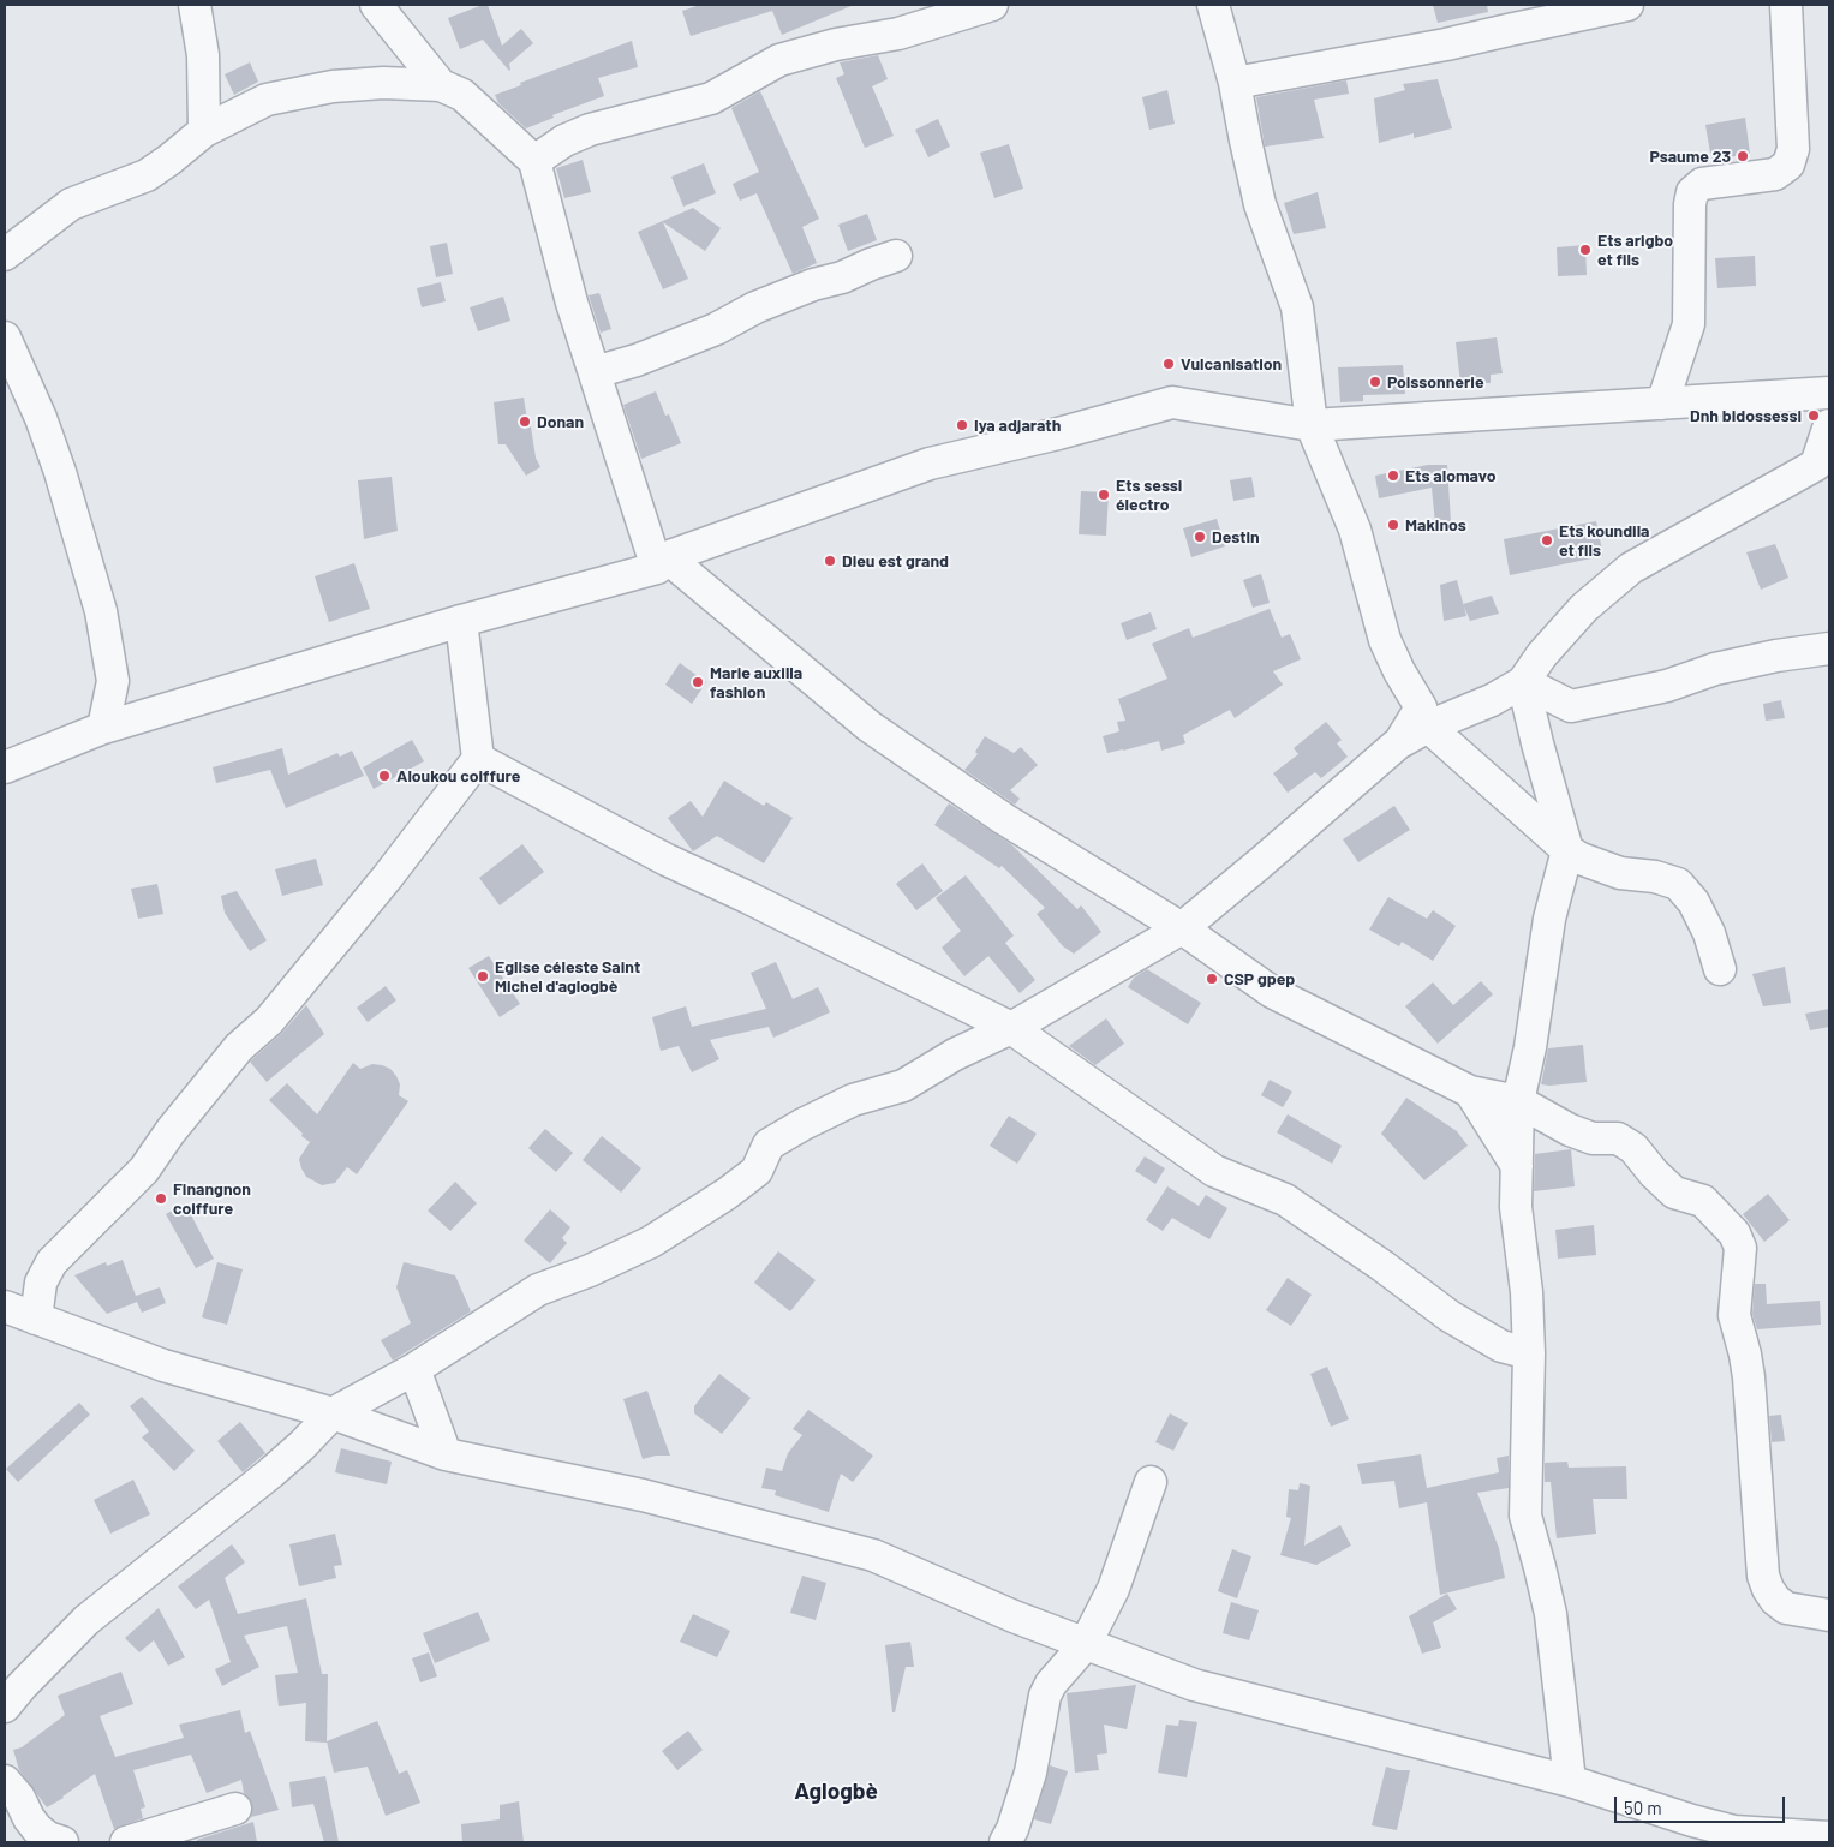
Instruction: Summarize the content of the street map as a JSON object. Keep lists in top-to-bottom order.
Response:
{
  "districts": ["Aglogbè"],
  "places": [
    "Psaume 23",
    "Ets arigbo et fils",
    "Vulcanisation",
    "Poissonnerie",
    "Dnh bidossessi",
    "Donan",
    "Iya adjarath",
    "Ets alomavo",
    "Ets sessi électro",
    "Makinos",
    "Destin",
    "Ets koundila et fils",
    "Dieu est grand",
    "Marie auxilla fashion",
    "Aloukou coiffure",
    "Eglise céleste Saint Michel d'aglogbè",
    "CSP gpep",
    "Finangnon coiffure"
  ],
  "scale_bar": "50 m"
}
